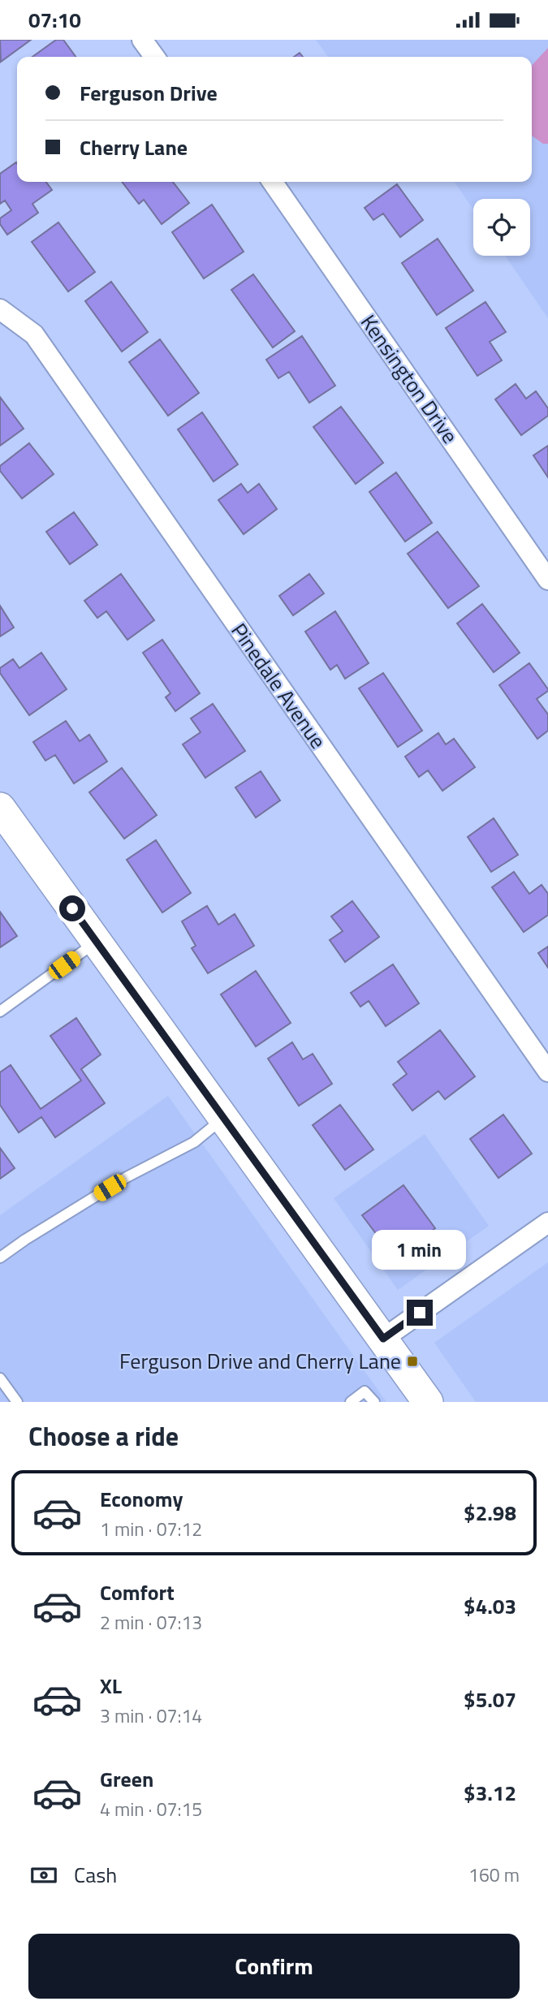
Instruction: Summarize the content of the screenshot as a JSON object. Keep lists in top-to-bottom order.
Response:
{
  "streets": {
    "street": ["Kensington Drive", "Pinedale Avenue"]
  },
  "places": {
    "transit": ["Ferguson Drive and Cherry Lane"]
  },
  "page": {
    "status": "07:10",
    "banner": ["Ferguson Drive", "Cherry Lane"],
    "bubble": "1 min",
    "heading": "Choose a ride",
    "list": [
      {
        "name": "Economy",
        "note": "1 min · 07:12",
        "value": "$2.98"
      },
      {
        "name": "Comfort",
        "note": "2 min · 07:13",
        "value": "$4.03"
      },
      {
        "name": "XL",
        "note": "3 min · 07:14",
        "value": "$5.07"
      },
      {
        "name": "Green",
        "note": "4 min · 07:15",
        "value": "$3.12"
      }
    ],
    "pay": ["Cash", "160 m"],
    "buttons": "Confirm"
  }
}
